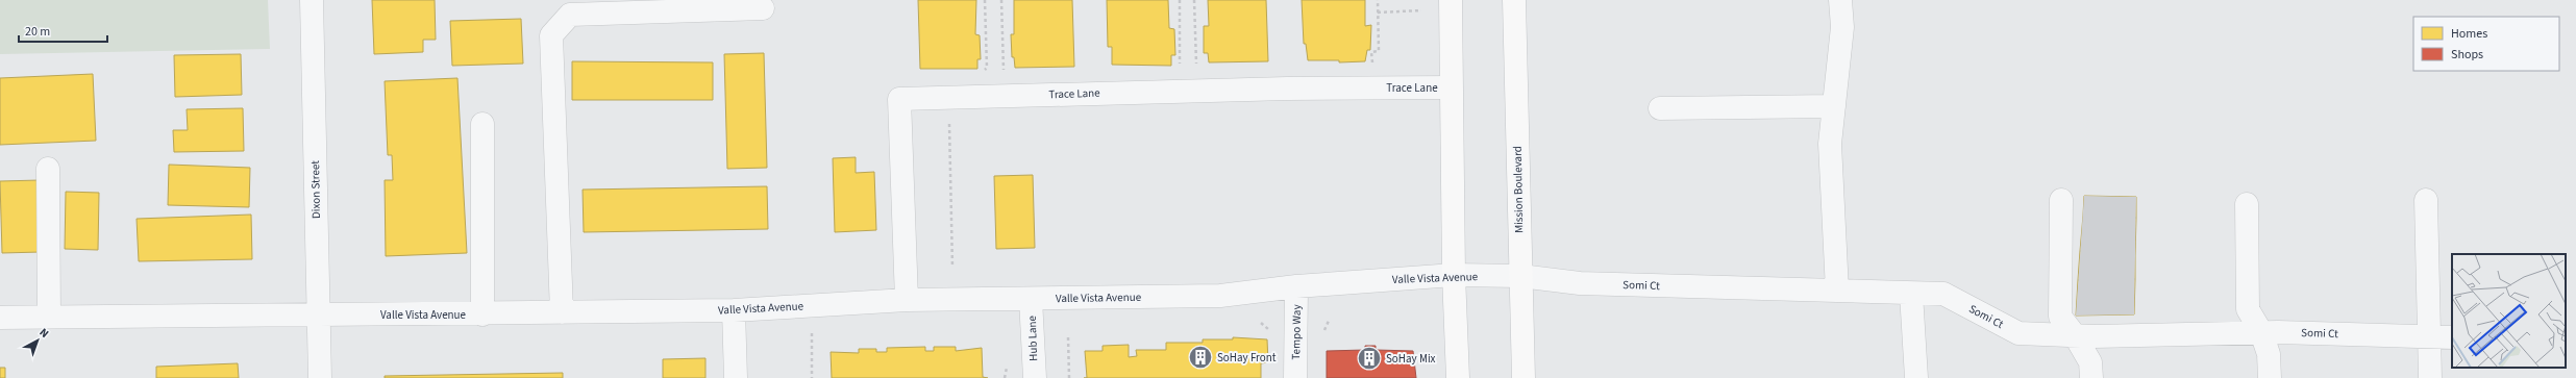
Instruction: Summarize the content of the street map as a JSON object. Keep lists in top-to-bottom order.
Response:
{
  "streets": {
    "main road": ["Mission Boulevard"],
    "street": [
      "Trace Lane",
      "Dixon Street",
      "Valle Vista Avenue",
      "Somi Ct",
      "Tempo Way",
      "Hub Lane"
    ]
  },
  "crossings": [
    ["Trace Lane", "Valle Vista Avenue"],
    ["Dixon Street", "Valle Vista Avenue"],
    ["Mission Boulevard", "Valle Vista Avenue"],
    ["Mission Boulevard", "Somi Ct"],
    ["Valle Vista Avenue", "Somi Ct"],
    ["Valle Vista Avenue", "Tempo Way"],
    ["Valle Vista Avenue", "Hub Lane"]
  ],
  "places": {
    "building": ["SoHay Front", "SoHay Mix"]
  },
  "legend": ["Homes", "Shops"],
  "scale_bar": "20 m",
  "north": "top right"
}
